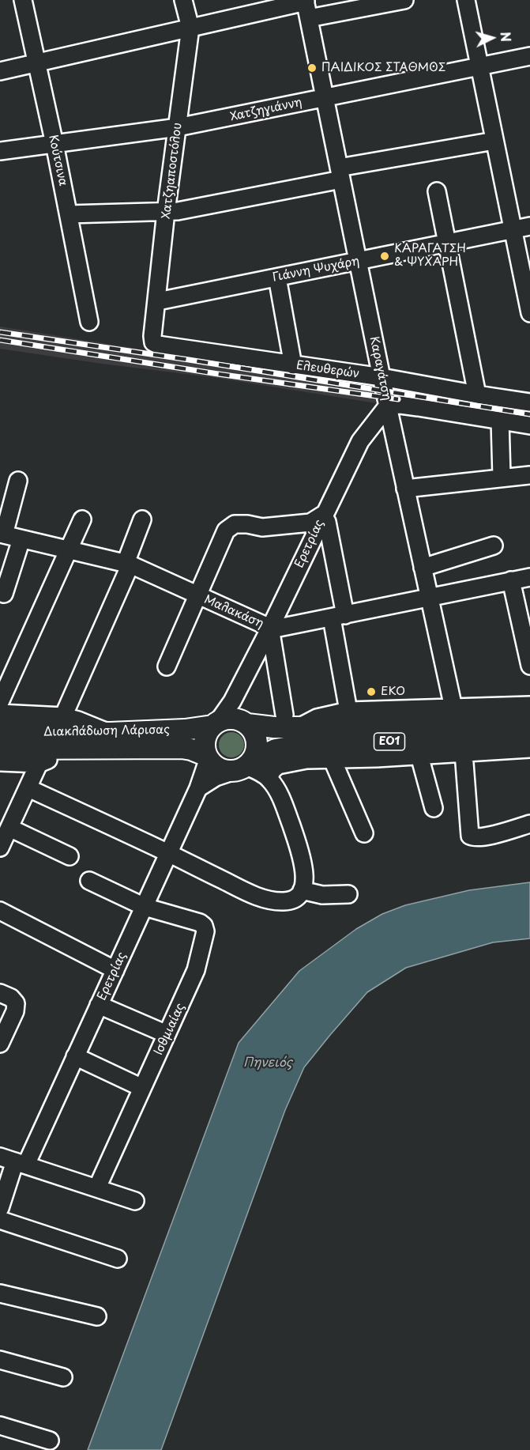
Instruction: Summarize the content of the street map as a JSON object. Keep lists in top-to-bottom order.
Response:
{
  "streets": {
    "main road": ["Διακλάδωση Λάρισας", "ΕΟ1"],
    "street": [
      "Χατζηγιάννη",
      "Κούτσινα",
      "Χατζηαποστόλου",
      "Γιάννη Ψυχάρη",
      "Καραγάτση",
      "Ελευθερών",
      "Ερετρίας",
      "Μαλακάση",
      "Ισθμιαίας"
    ]
  },
  "crossings": [
    ["Χατζηγιάννη", "Κούτσινα"],
    ["Χατζηγιάννη", "Χατζηαποστόλου"],
    ["Χατζηγιάννη", "Καραγάτση"],
    ["Χατζηαποστόλου", "Γιάννη Ψυχάρη"],
    ["Χατζηαποστόλου", "Ελευθερών"],
    ["Γιάννη Ψυχάρη", "Καραγάτση"],
    ["Καραγάτση", "Ελευθερών"],
    ["Καραγάτση", "Ερετρίας"],
    ["Καραγάτση", "Μαλακάση"],
    ["Ερετρίας", "Μαλακάση"],
    ["Ερετρίας", "Διακλάδωση Λάρισας"],
    ["Ερετρίας", "ΕΟ1"],
    ["Ερετρίας", "Ισθμιαίας"],
    ["Διακλάδωση Λάρισας", "ΕΟ1"]
  ],
  "water": ["Πηνειός"],
  "places": ["ΠΑΙΔΙΚΟΣ ΣΤΑΘΜΟΣ", "ΚΑΡΑΓΑΤΣΗ & ΨΥΧΑΡΗ", "EKO"],
  "north": "right"
}
